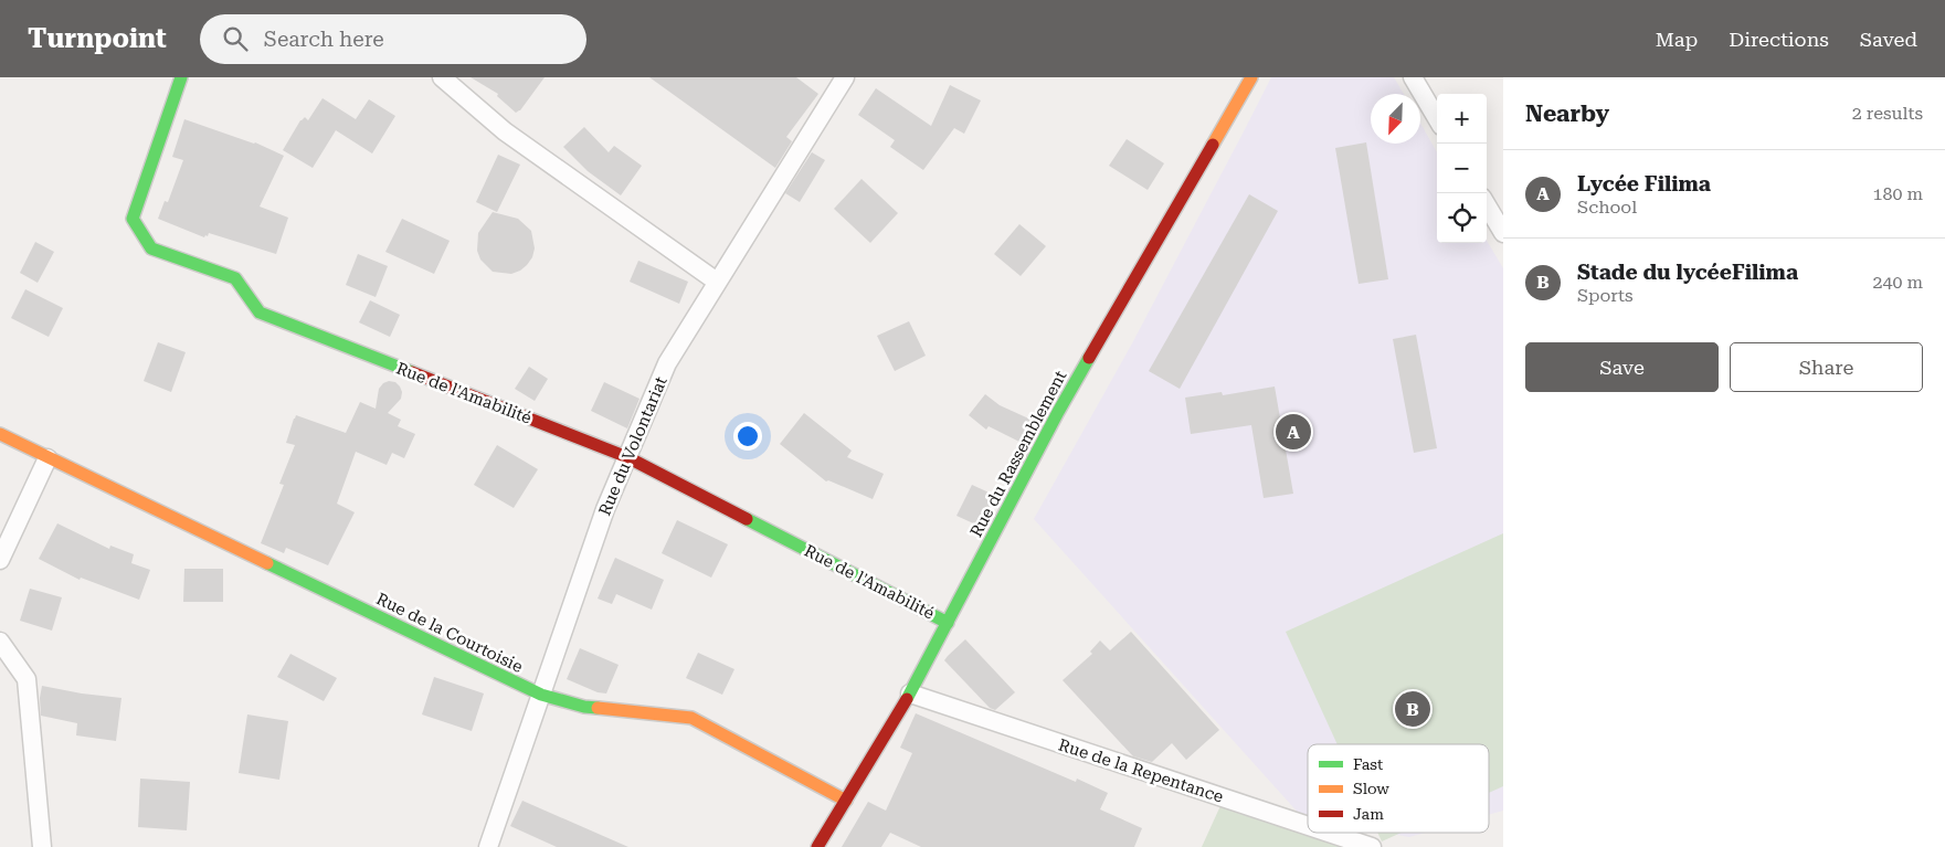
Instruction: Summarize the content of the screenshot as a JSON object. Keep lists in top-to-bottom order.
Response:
{
  "streets": {
    "street": [
      "Rue de l'Amabilité",
      "Rue du Volontariat",
      "Rue du Rassemblement",
      "Rue de la Courtoisie",
      "Rue de la Repentance"
    ]
  },
  "crossings": [
    ["Rue de l'Amabilité", "Rue du Volontariat"],
    ["Rue de l'Amabilité", "Rue du Rassemblement"],
    ["Rue du Volontariat", "Rue de la Courtoisie"],
    ["Rue du Rassemblement", "Rue de la Courtoisie"],
    ["Rue du Rassemblement", "Rue de la Repentance"]
  ],
  "legend": ["Fast", "Slow", "Jam"],
  "north": "bottom left",
  "page": {
    "header": "Turnpoint",
    "search": "Search here",
    "nav": ["Map", "Directions", "Saved"],
    "heading": ["Nearby", "2 results"],
    "map_buttons": ["+", "−"],
    "list": [
      {
        "mark": "A",
        "name": "Lycée Filima",
        "note": "School",
        "value": "180 m"
      },
      {
        "mark": "B",
        "name": "Stade du lycéeFilima",
        "note": "Sports",
        "value": "240 m"
      }
    ],
    "buttons": ["Save", "Share"],
    "pins": ["A", "B"]
  }
}
